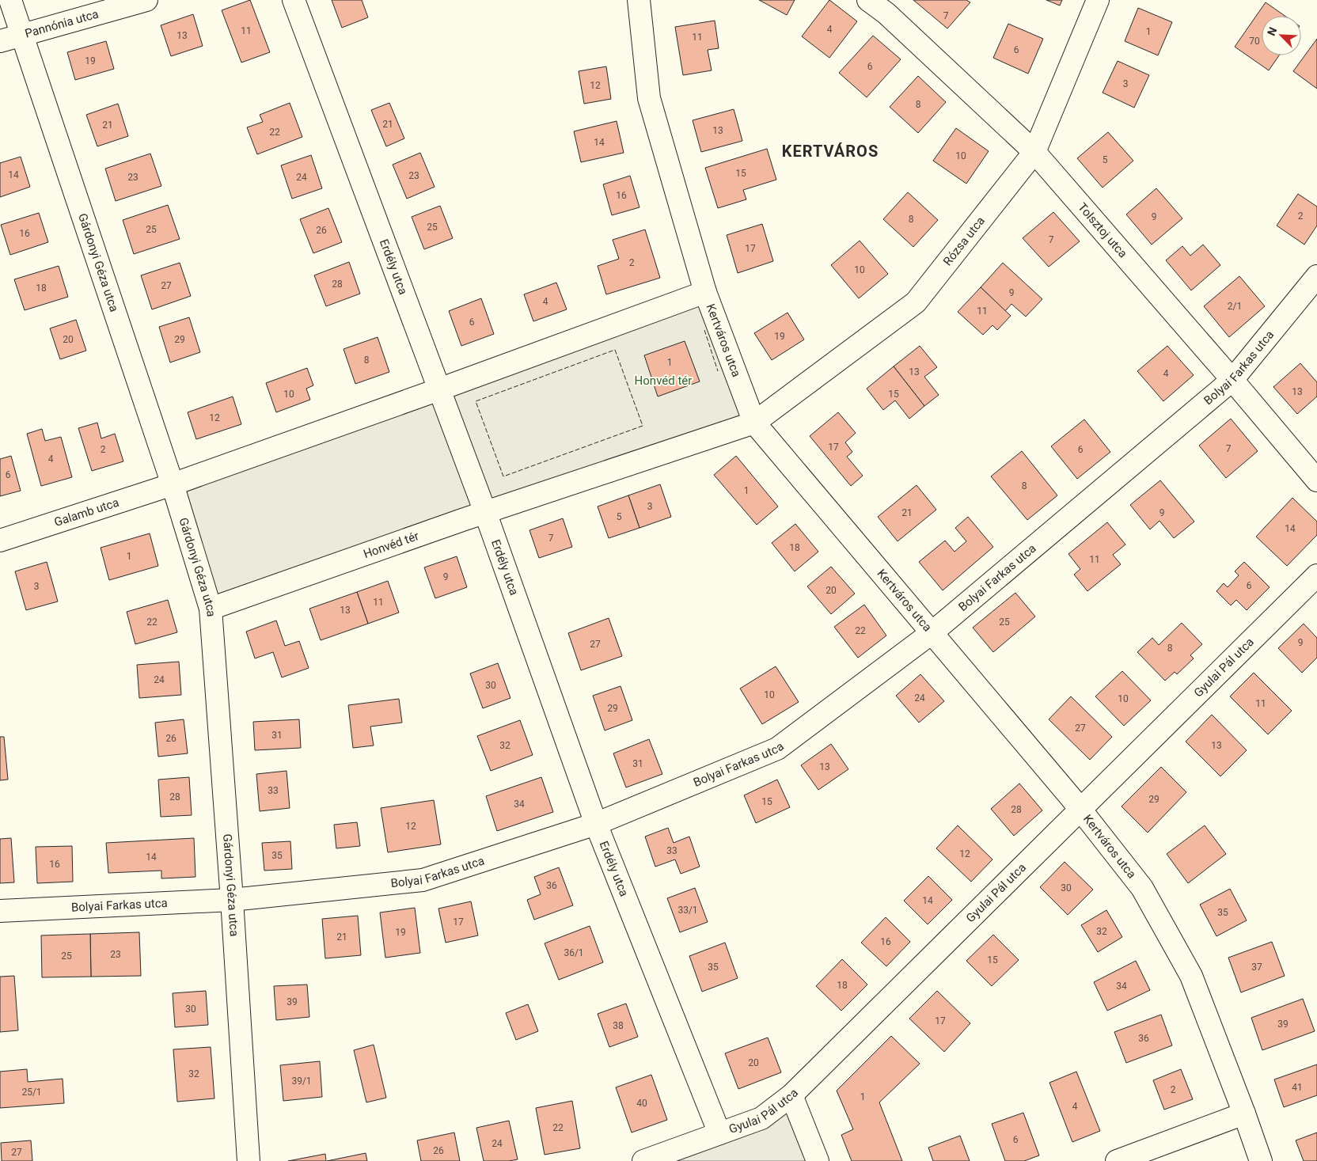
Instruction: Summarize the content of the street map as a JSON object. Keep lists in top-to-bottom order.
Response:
{
  "streets": {
    "street": [
      "Pannónia utca",
      "Tolsztoj utca",
      "Rózsa utca",
      "Gárdonyi Géza utca",
      "Erdély utca",
      "Kertváros utca",
      "Bolyai Farkas utca",
      "Galamb utca",
      "Honvéd tér",
      "Gyulai Pál utca"
    ]
  },
  "crossings": [
    ["Pannónia utca", "Gárdonyi Géza utca"],
    ["Tolsztoj utca", "Rózsa utca"],
    ["Tolsztoj utca", "Bolyai Farkas utca"],
    ["Rózsa utca", "Kertváros utca"],
    ["Rózsa utca", "Honvéd tér"],
    ["Gárdonyi Géza utca", "Bolyai Farkas utca"],
    ["Gárdonyi Géza utca", "Galamb utca"],
    ["Gárdonyi Géza utca", "Honvéd tér"],
    ["Erdély utca", "Bolyai Farkas utca"],
    ["Erdély utca", "Honvéd tér"],
    ["Erdély utca", "Gyulai Pál utca"],
    ["Kertváros utca", "Bolyai Farkas utca"],
    ["Kertváros utca", "Honvéd tér"],
    ["Kertváros utca", "Gyulai Pál utca"]
  ],
  "districts": ["KERTVÁROS"],
  "parks": ["Honvéd tér"],
  "house_numbers": [
    "7",
    "4",
    "11",
    "1",
    "13",
    "11",
    "70",
    "6",
    "19",
    "6",
    "3",
    "12",
    "8",
    "21",
    "21",
    "13",
    "22",
    "14",
    "10",
    "5",
    "15",
    "14",
    "23",
    "23",
    "24",
    "16",
    "2",
    "9",
    "8",
    "25",
    "25",
    "26",
    "16",
    "7",
    "17",
    "2",
    "10",
    "28",
    "27",
    "18",
    "9",
    "4",
    "2/1",
    "11",
    "6",
    "19",
    "20",
    "29",
    "8",
    "1",
    "13",
    "4",
    "13",
    "10",
    "15",
    "12",
    "17",
    "7",
    "2",
    "6",
    "4",
    "6",
    "8",
    "1",
    "3",
    "21",
    "9",
    "5",
    "14",
    "7",
    "18",
    "1",
    "11",
    "9",
    "6",
    "3",
    "20",
    "11",
    "13",
    "22",
    "25",
    "22",
    "9",
    "27",
    "8",
    "24",
    "30",
    "10",
    "24",
    "10",
    "11",
    "29",
    "27",
    "31",
    "26",
    "32",
    "13",
    "31",
    "13",
    "33",
    "28",
    "29",
    "15",
    "34",
    "28",
    "12",
    "33",
    "12",
    "35",
    "14",
    "16",
    "36",
    "30",
    "14",
    "33/1",
    "35",
    "17",
    "32",
    "19",
    "21",
    "16",
    "36/1",
    "23",
    "25",
    "15",
    "35",
    "37",
    "18",
    "34",
    "39",
    "30",
    "17",
    "39",
    "38",
    "36",
    "20",
    "32",
    "39/1",
    "41",
    "2",
    "25/1",
    "1",
    "40",
    "4",
    "22",
    "6",
    "24",
    "26",
    "27"
  ],
  "north": "top left"
}
